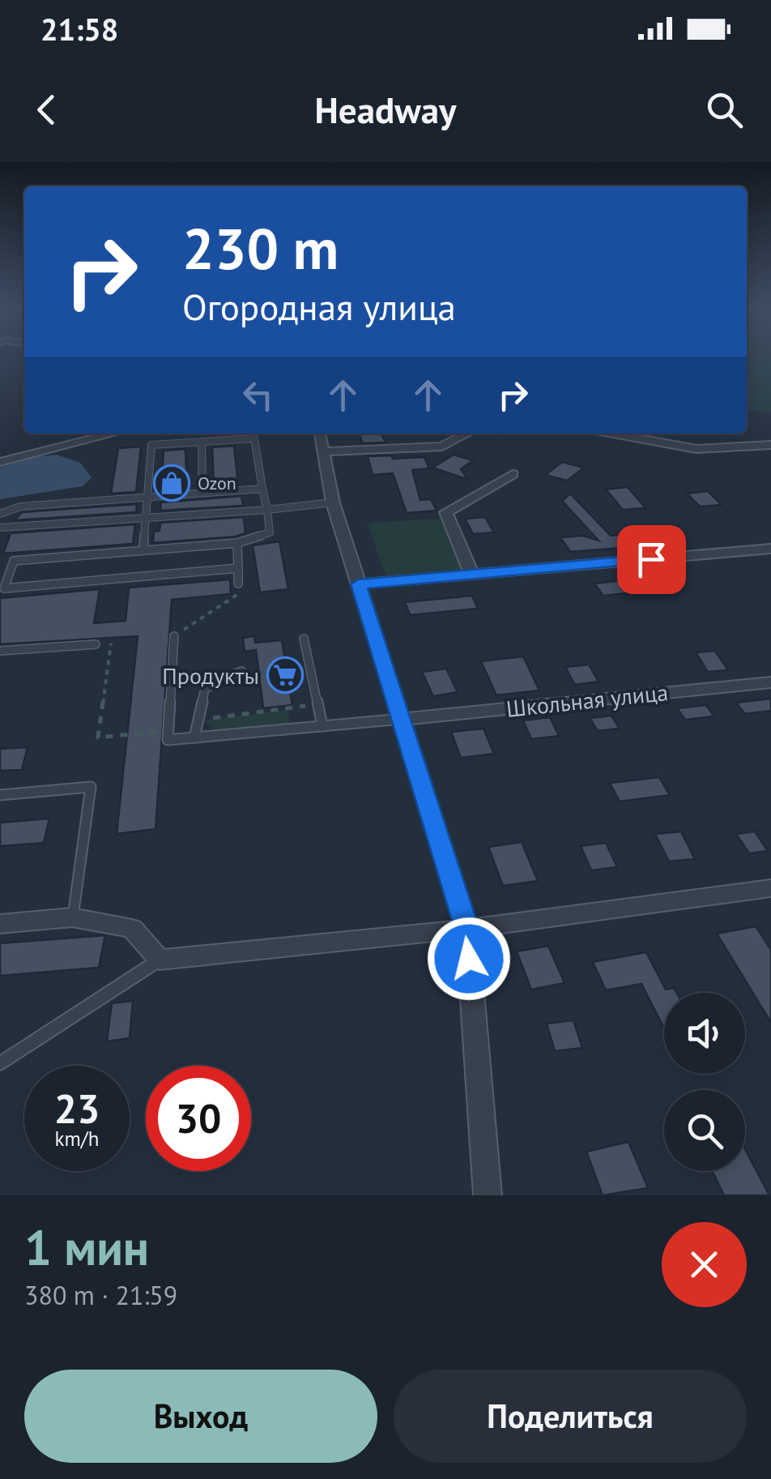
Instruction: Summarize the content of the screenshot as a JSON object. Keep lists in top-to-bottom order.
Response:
{
  "streets": {
    "street": ["Школьная улица"]
  },
  "places": {
    "shop": ["Ozon"],
    "supermarket": ["Продукты"]
  },
  "page": {
    "status": "21:58",
    "header": "Headway",
    "turn": ["230 m", "Огородная улица"],
    "speed": "23 km/h",
    "limit": "30",
    "heading": ["1 мин", "380 m · 21:59"],
    "buttons": ["Выход", "Поделиться"]
  }
}
